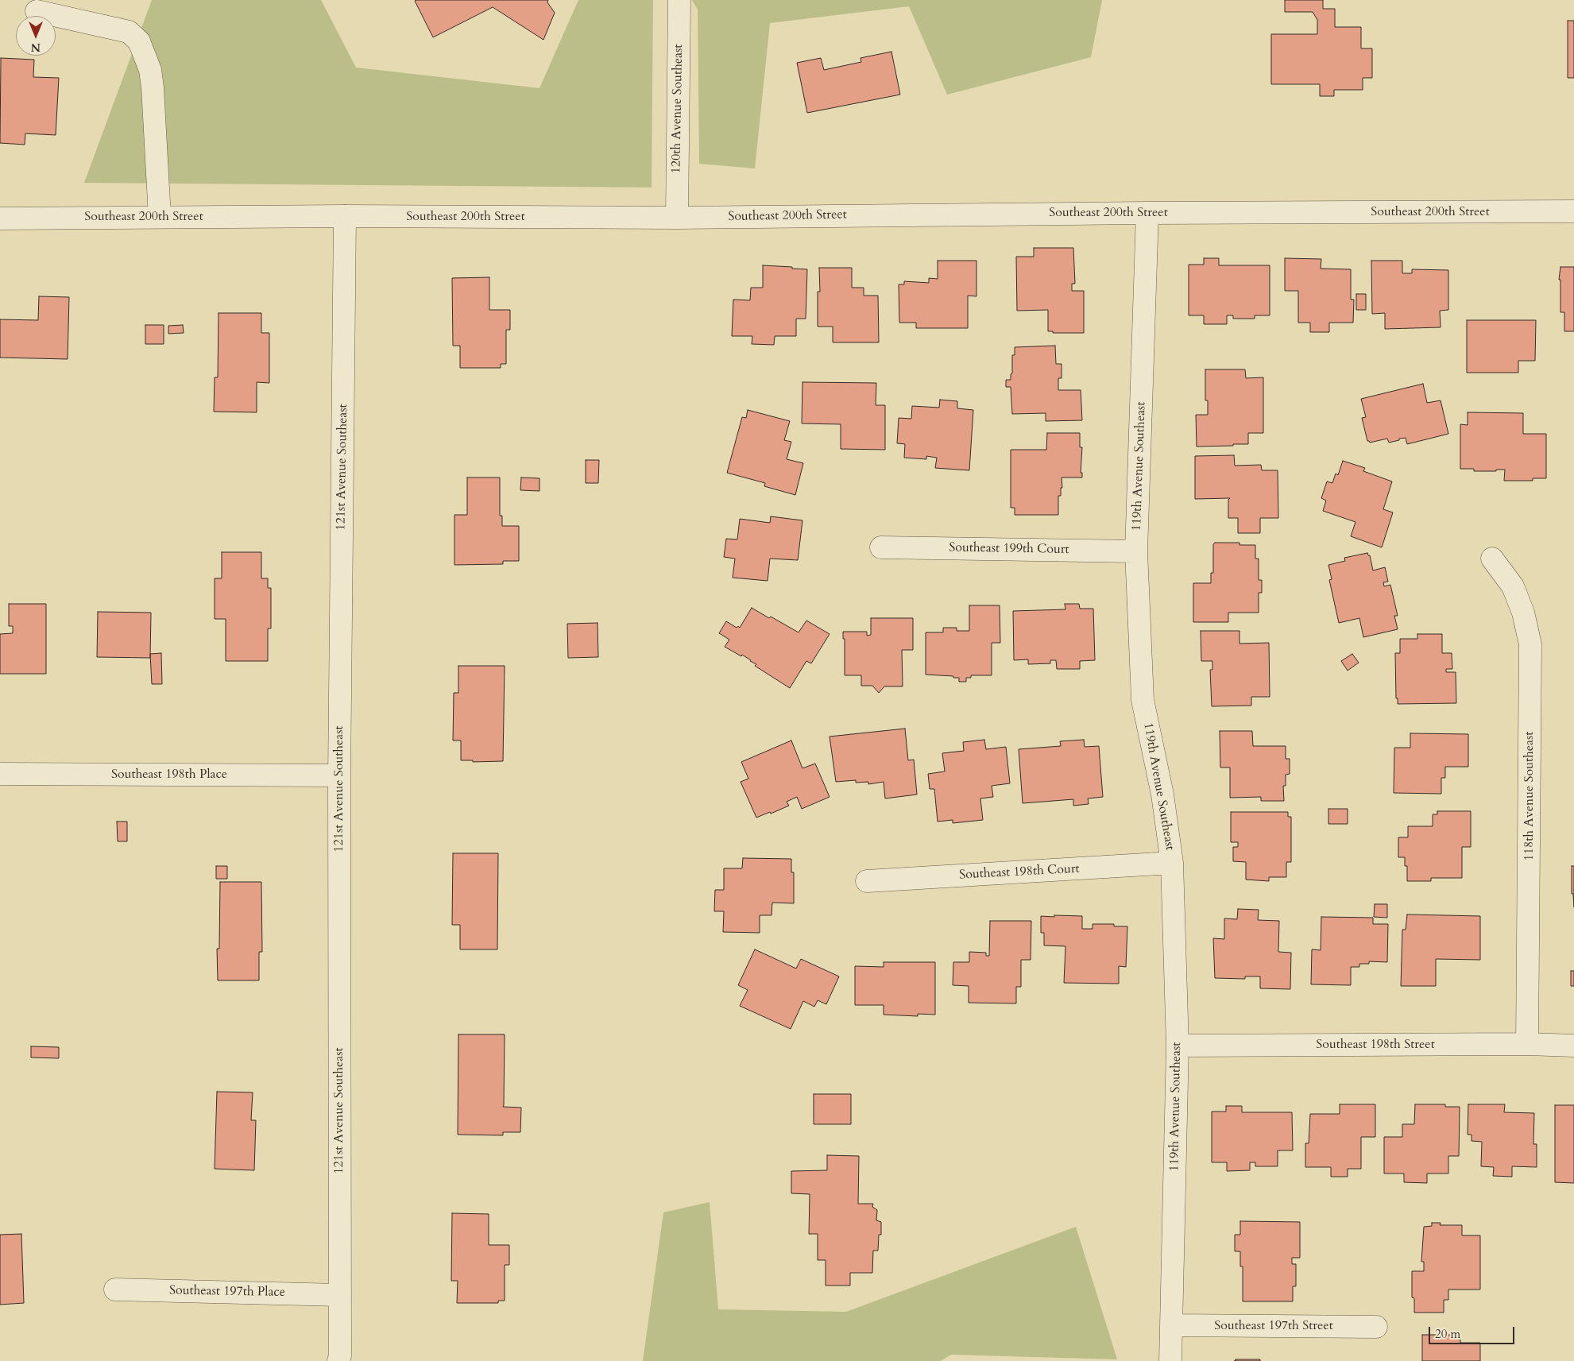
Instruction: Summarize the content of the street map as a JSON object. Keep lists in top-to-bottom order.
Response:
{
  "streets": {
    "street": [
      "120th Avenue Southeast",
      "Southeast 200th Street",
      "119th Avenue Southeast",
      "121st Avenue Southeast",
      "Southeast 199th Court",
      "Southeast 198th Place",
      "118th Avenue Southeast",
      "Southeast 198th Court",
      "Southeast 198th Street",
      "Southeast 197th Place",
      "Southeast 197th Street"
    ]
  },
  "crossings": [
    ["120th Avenue Southeast", "Southeast 200th Street"],
    ["Southeast 200th Street", "119th Avenue Southeast"],
    ["Southeast 200th Street", "121st Avenue Southeast"],
    ["119th Avenue Southeast", "Southeast 199th Court"],
    ["119th Avenue Southeast", "Southeast 198th Court"],
    ["119th Avenue Southeast", "Southeast 198th Street"],
    ["119th Avenue Southeast", "Southeast 197th Street"],
    ["121st Avenue Southeast", "Southeast 198th Place"],
    ["121st Avenue Southeast", "Southeast 197th Place"],
    ["118th Avenue Southeast", "Southeast 198th Street"]
  ],
  "scale_bar": "20 m",
  "north": "bottom"
}
